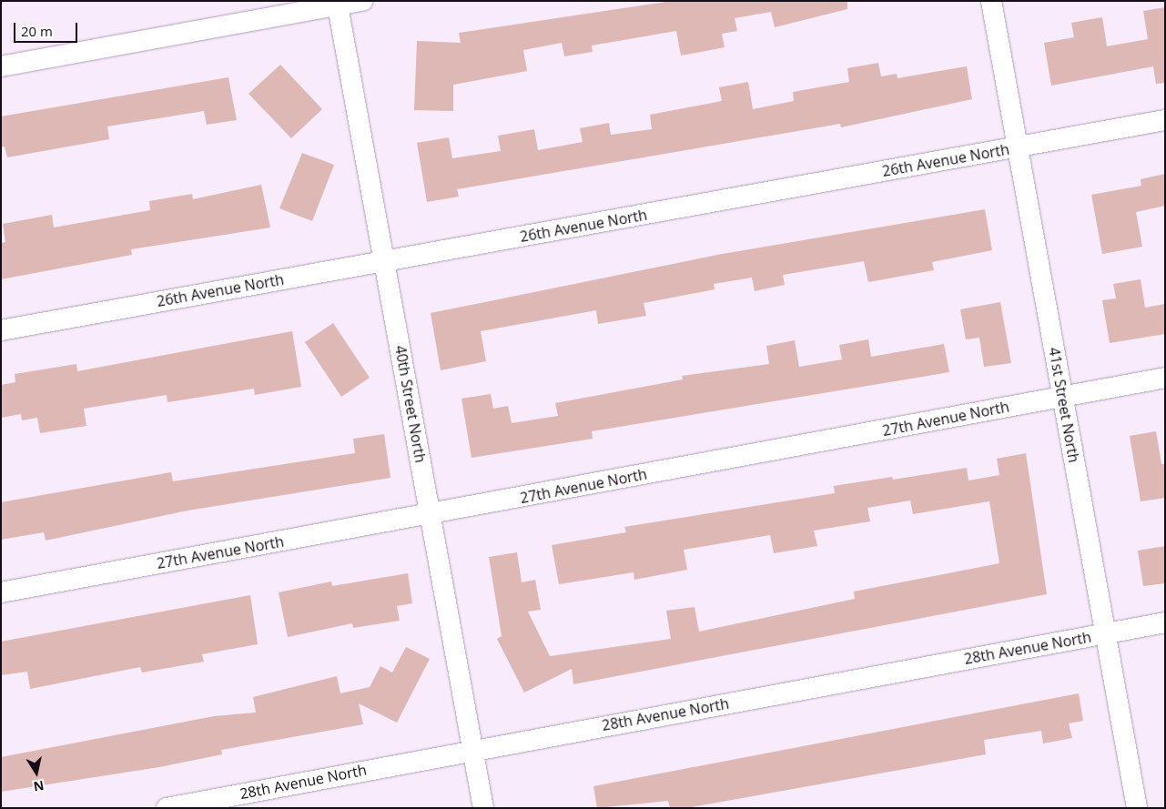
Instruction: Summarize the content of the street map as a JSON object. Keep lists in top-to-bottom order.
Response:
{
  "streets": {
    "street": [
      "26th Avenue North",
      "40th Street North",
      "41st Street North",
      "27th Avenue North",
      "28th Avenue North"
    ]
  },
  "crossings": [
    ["26th Avenue North", "40th Street North"],
    ["26th Avenue North", "41st Street North"],
    ["40th Street North", "27th Avenue North"],
    ["40th Street North", "28th Avenue North"],
    ["41st Street North", "27th Avenue North"],
    ["41st Street North", "28th Avenue North"]
  ],
  "scale_bar": "20 m",
  "north": "bottom"
}
